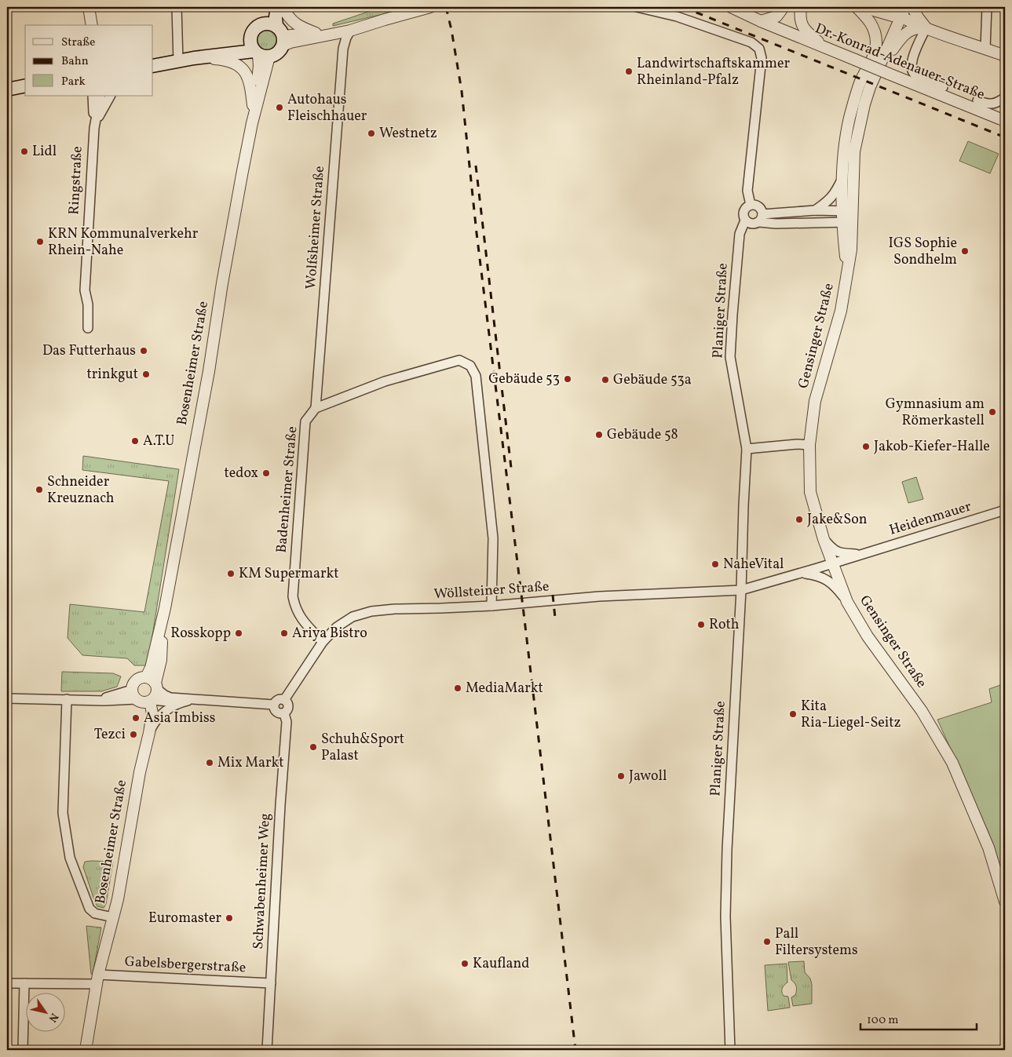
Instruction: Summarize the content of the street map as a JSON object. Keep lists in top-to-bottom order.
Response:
{
  "streets": {
    "street": [
      "Dr.-Konrad-Adenauer-Straße",
      "Ringstraße",
      "Wolfsheimer Straße",
      "Planiger Straße",
      "Gensinger Straße",
      "Bosenheimer Straße",
      "Badenheimer Straße",
      "Heidenmauer",
      "Wöllsteiner Straße",
      "Schwabenheimer Weg",
      "Gabelsbergerstraße"
    ]
  },
  "crossings": [
    ["Wolfsheimer Straße", "Badenheimer Straße"],
    ["Planiger Straße", "Heidenmauer"],
    ["Planiger Straße", "Wöllsteiner Straße"],
    ["Gensinger Straße", "Heidenmauer"],
    ["Bosenheimer Straße", "Gabelsbergerstraße"],
    ["Badenheimer Straße", "Wöllsteiner Straße"],
    ["Heidenmauer", "Wöllsteiner Straße"],
    ["Wöllsteiner Straße", "Schwabenheimer Weg"],
    ["Schwabenheimer Weg", "Gabelsbergerstraße"]
  ],
  "places": [
    "Landwirtschaftskammer Rheinland-Pfalz",
    "Autohaus Fleischhauer",
    "Westnetz",
    "Lidl",
    "KRN Kommunalverkehr Rhein-Nahe",
    "IGS Sophie Sondhelm",
    "Das Futterhaus",
    "trinkgut",
    "Gebäude 53",
    "Gebäude 53a",
    "Gymnasium am Römerkastell",
    "Gebäude 58",
    "A.T.U",
    "Jakob-Kiefer-Halle",
    "tedox",
    "Schneider Kreuznach",
    "Jake&Son",
    "NaheVital",
    "KM Supermarkt",
    "Roth",
    "Rosskopp",
    "Ariya Bistro",
    "MediaMarkt",
    "Kita Ria-Liegel-Seitz",
    "Asia Imbiss",
    "Tezci",
    "Schuh&Sport Palast",
    "Mix Markt",
    "Jawoll",
    "Euromaster",
    "Pall Filtersystems",
    "Kaufland"
  ],
  "legend": ["Straße", "Bahn", "Park"],
  "scale_bar": "100 m",
  "north": "bottom right"
}
